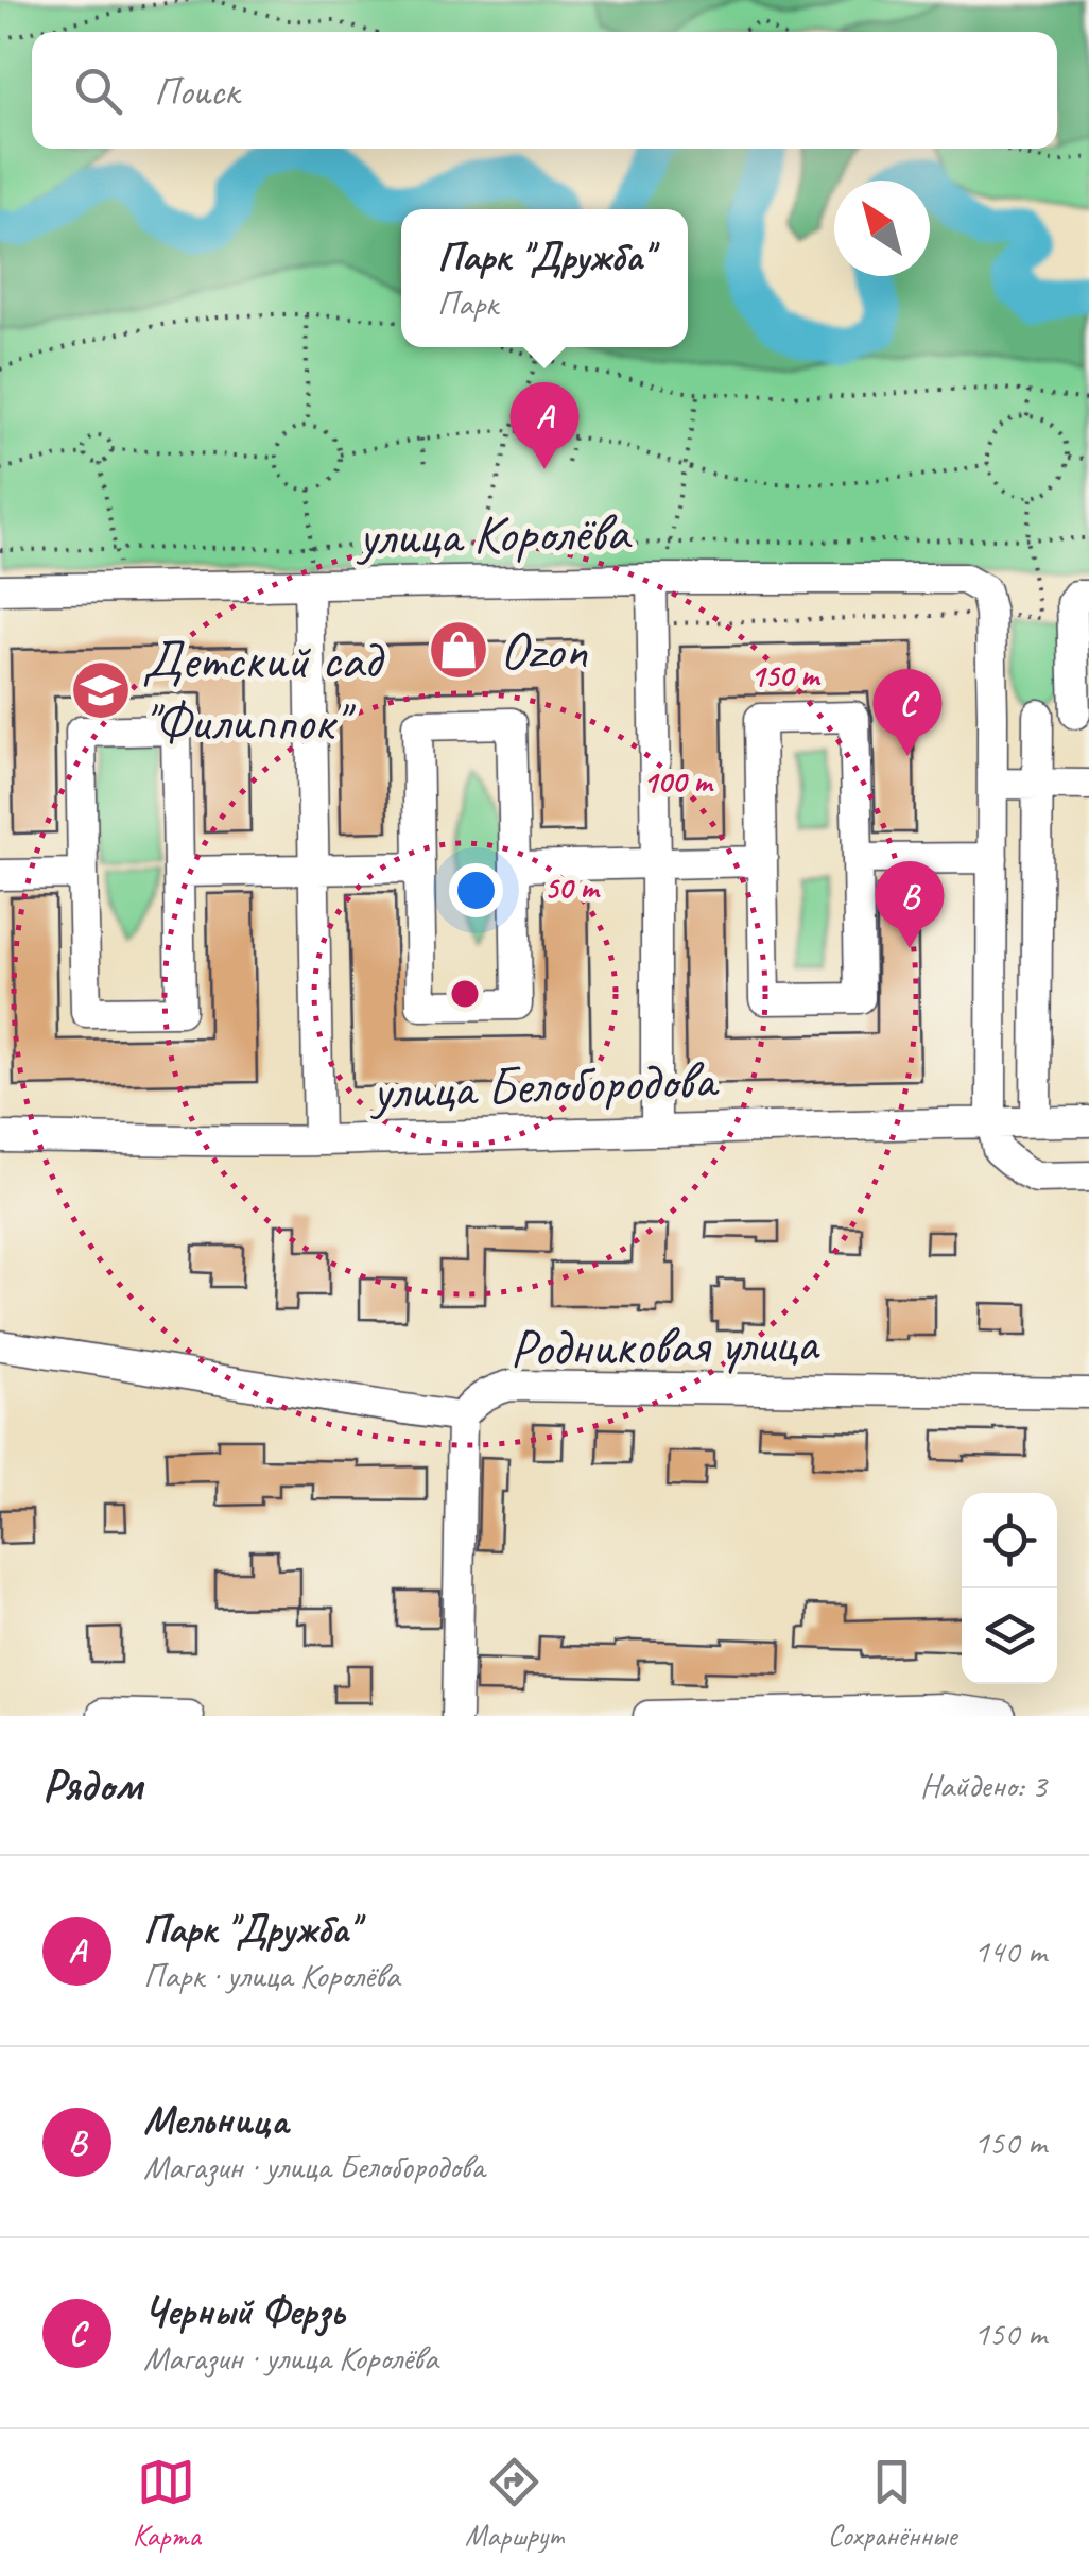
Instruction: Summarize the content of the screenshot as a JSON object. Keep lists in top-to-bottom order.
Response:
{
  "streets": {
    "street": ["улица Королёва", "улица Белобородова", "Родниковая улица"]
  },
  "places": {
    "shop": ["Ozon"],
    "school or university": ["Детский сад \"Филиппок\""]
  },
  "north": "top left",
  "page": {
    "search": "Поиск",
    "popup": ["Парк \"Дружба\"", "Парк"],
    "pins": ["A", "C", "B"],
    "heading": ["Рядом", "Найдено: 3"],
    "list": [
      {
        "mark": "A",
        "name": "Парк \"Дружба\"",
        "note": "Парк · улица Королёва",
        "value": "140 m"
      },
      {
        "mark": "B",
        "name": "Мельница",
        "note": "Магазин · улица Белобородова",
        "value": "150 m"
      },
      {
        "mark": "C",
        "name": "Черный Ферзь",
        "note": "Магазин · улица Королёва",
        "value": "150 m"
      }
    ],
    "nav": ["Карта", "Маршрут", "Сохранённые"]
  },
  "rings": ["150 m", "100 m", "50 m"]
}
